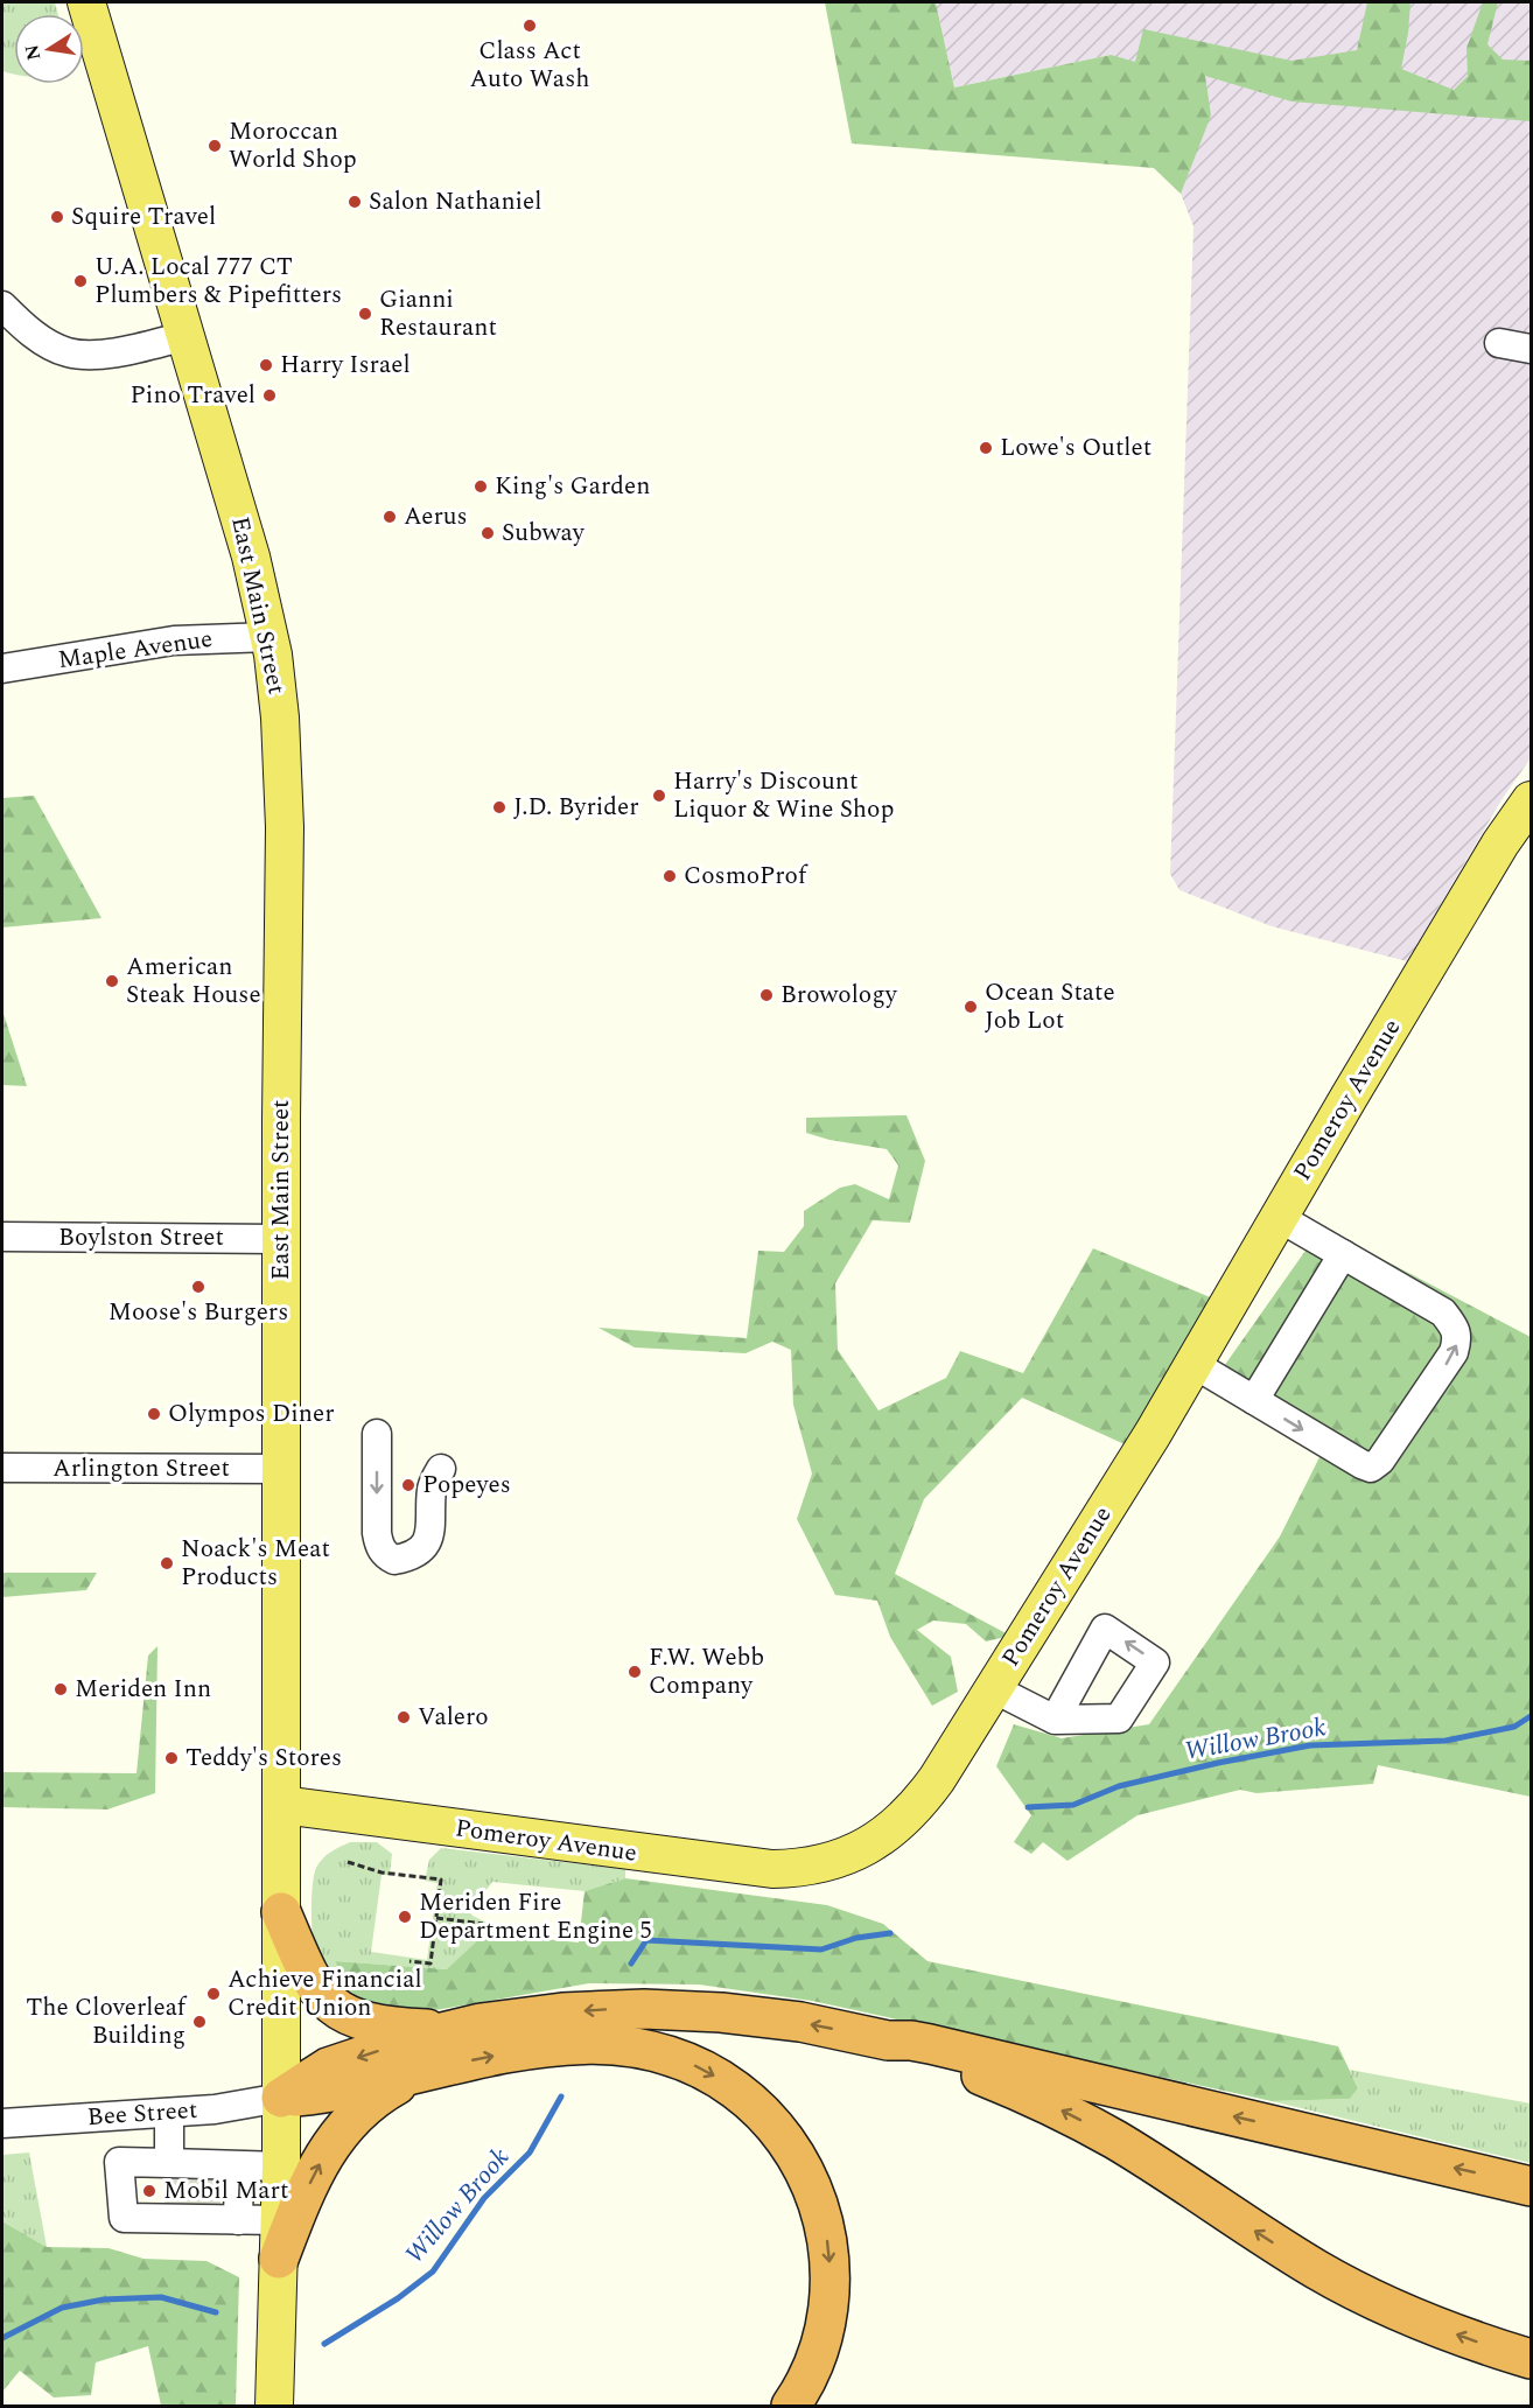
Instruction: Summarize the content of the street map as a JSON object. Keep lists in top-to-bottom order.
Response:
{
  "streets": {
    "main road": ["East Main Street", "Pomeroy Avenue"],
    "street": [
      "Maple Avenue",
      "Boylston Street",
      "Arlington Street",
      "Bee Street"
    ]
  },
  "crossings": [
    ["East Main Street", "Maple Avenue"],
    ["East Main Street", "Pomeroy Avenue"],
    ["East Main Street", "Boylston Street"],
    ["East Main Street", "Arlington Street"],
    ["East Main Street", "Bee Street"]
  ],
  "water": ["Willow Brook"],
  "places": [
    "Class Act Auto Wash",
    "Moroccan World Shop",
    "Salon Nathaniel",
    "Squire Travel",
    "U.A. Local 777 CT Plumbers & Pipefitters",
    "Gianni Restaurant",
    "Harry Israel",
    "Pino Travel",
    "Lowe's Outlet",
    "King's Garden",
    "Aerus",
    "Subway",
    "Harry's Discount Liquor & Wine Shop",
    "J.D. Byrider",
    "CosmoProf",
    "American Steak House",
    "Browology",
    "Ocean State Job Lot",
    "Moose's Burgers",
    "Olympos Diner",
    "Popeyes",
    "Noack's Meat Products",
    "F.W. Webb Company",
    "Meriden Inn",
    "Valero",
    "Teddy's Stores",
    "Meriden Fire Department Engine 5",
    "Achieve Financial Credit Union",
    "The Cloverleaf Building",
    "Mobil Mart"
  ],
  "north": "left"
}
